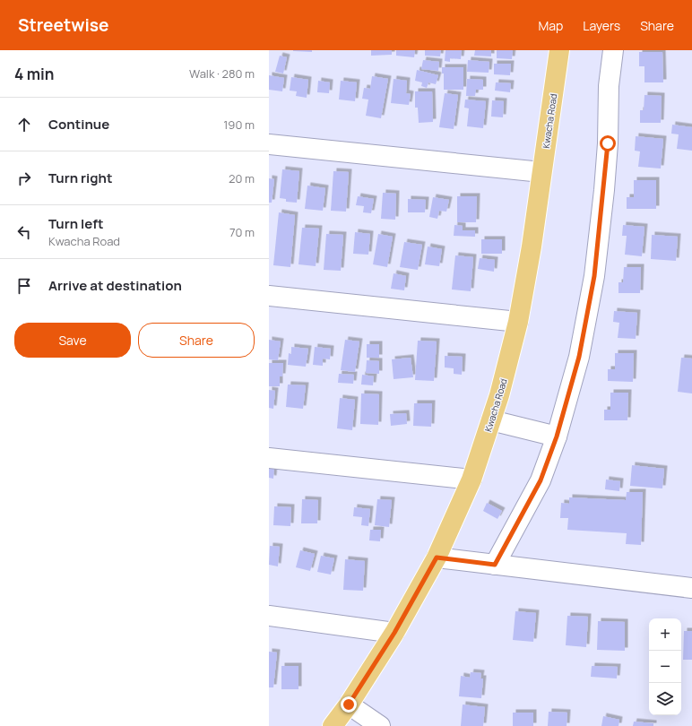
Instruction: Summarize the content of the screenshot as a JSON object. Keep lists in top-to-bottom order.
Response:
{
  "streets": {
    "main road": ["Kwacha Road"]
  },
  "page": {
    "header": "Streetwise",
    "nav": ["Map", "Layers", "Share"],
    "heading": ["4 min", "Walk · 280 m"],
    "list": [
      ["Continue", "190 m"],
      ["Turn right", "20 m"],
      ["Turn left", "Kwacha Road", "70 m"],
      "Arrive at destination"
    ],
    "buttons": ["Save", "Share"],
    "map_buttons": ["+", "−"]
  }
}
